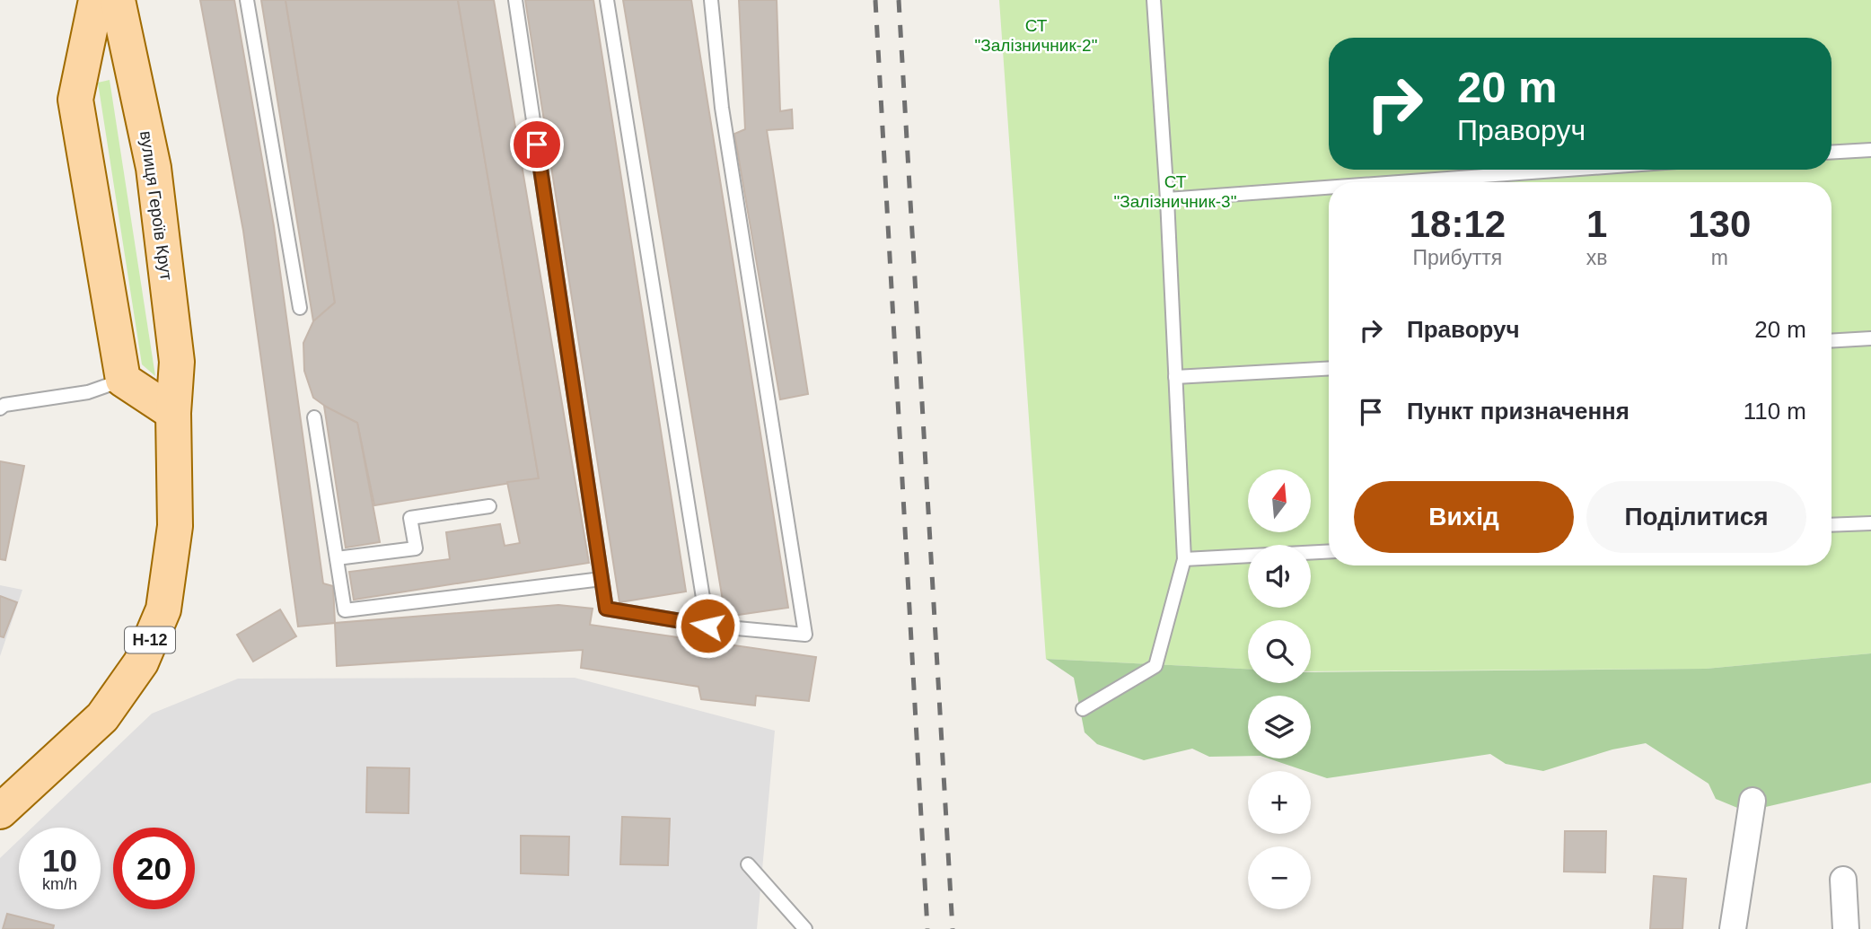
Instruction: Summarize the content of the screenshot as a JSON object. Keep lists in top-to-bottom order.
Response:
{
  "streets": {
    "main road": ["вулиця Героїв Крут", "Н-12"]
  },
  "crossings": [
    ["вулиця Героїв Крут", "Н-12"]
  ],
  "parks": ["СТ \"Залізничник-2\"", "СТ \"Залізничник-3\""],
  "north": "top",
  "page": {
    "turn": ["20 m", "Праворуч"],
    "eta": [
      "18:12",
      "Прибуття",
      "1",
      "хв",
      "130",
      "m"
    ],
    "list": [
      {
        "name": "Праворуч",
        "value": "20 m"
      },
      {
        "name": "Пункт призначення",
        "value": "110 m"
      }
    ],
    "buttons": ["Вихід", "Поділитися"],
    "map_buttons": ["+", "−"],
    "speed": "10 km/h",
    "limit": "20"
  }
}
